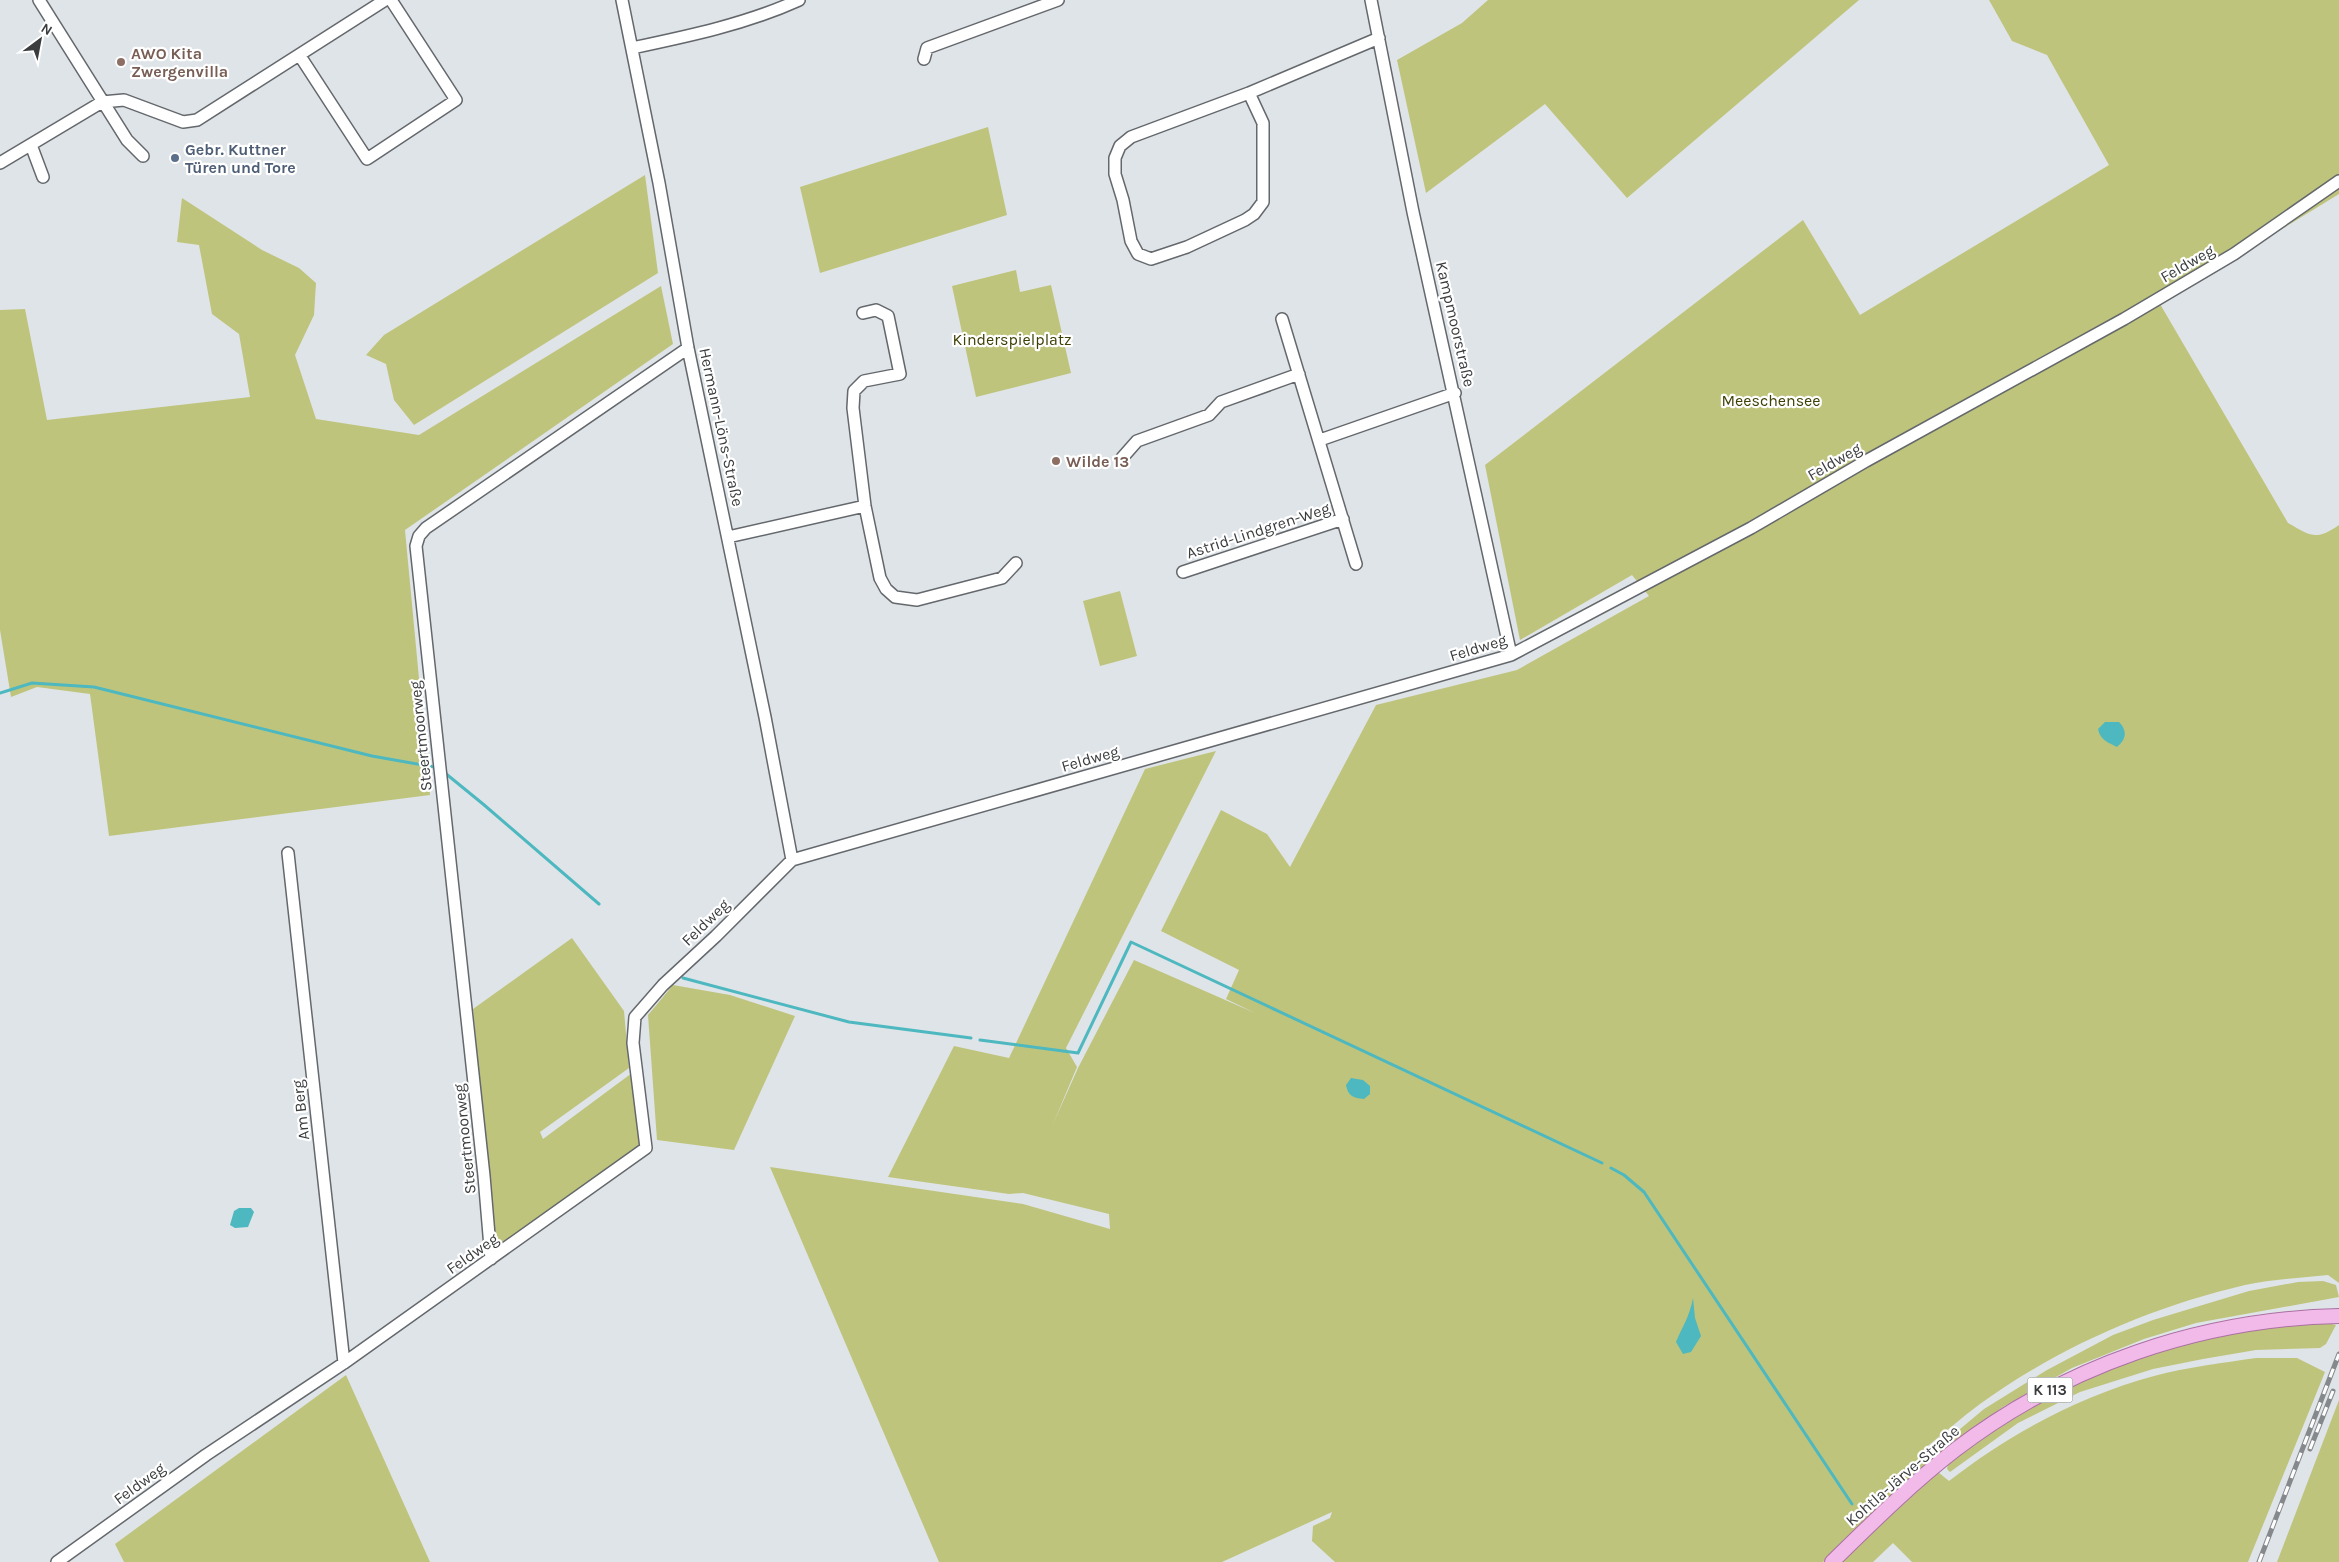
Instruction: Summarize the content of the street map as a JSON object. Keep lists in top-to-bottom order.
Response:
{
  "streets": {
    "main road": ["K 113", "Kohtla-Järve-Straße"],
    "street": [
      "Feldweg",
      "Kampmoorstraße",
      "Hermann-Löns-Straße",
      "Astrid-Lindgren-Weg",
      "Steertmoorweg",
      "Am Berg"
    ]
  },
  "crossings": [
    ["Feldweg", "Kampmoorstraße"],
    ["Feldweg", "Hermann-Löns-Straße"],
    ["Feldweg", "Steertmoorweg"],
    ["Feldweg", "Am Berg"],
    ["Hermann-Löns-Straße", "Steertmoorweg"]
  ],
  "parks": ["Kinderspielplatz", "Meeschensee"],
  "places": ["AWO Kita Zwergenvilla", "Gebr. Kuttner Türen und Tore", "Wilde 13"],
  "north": "top right"
}
